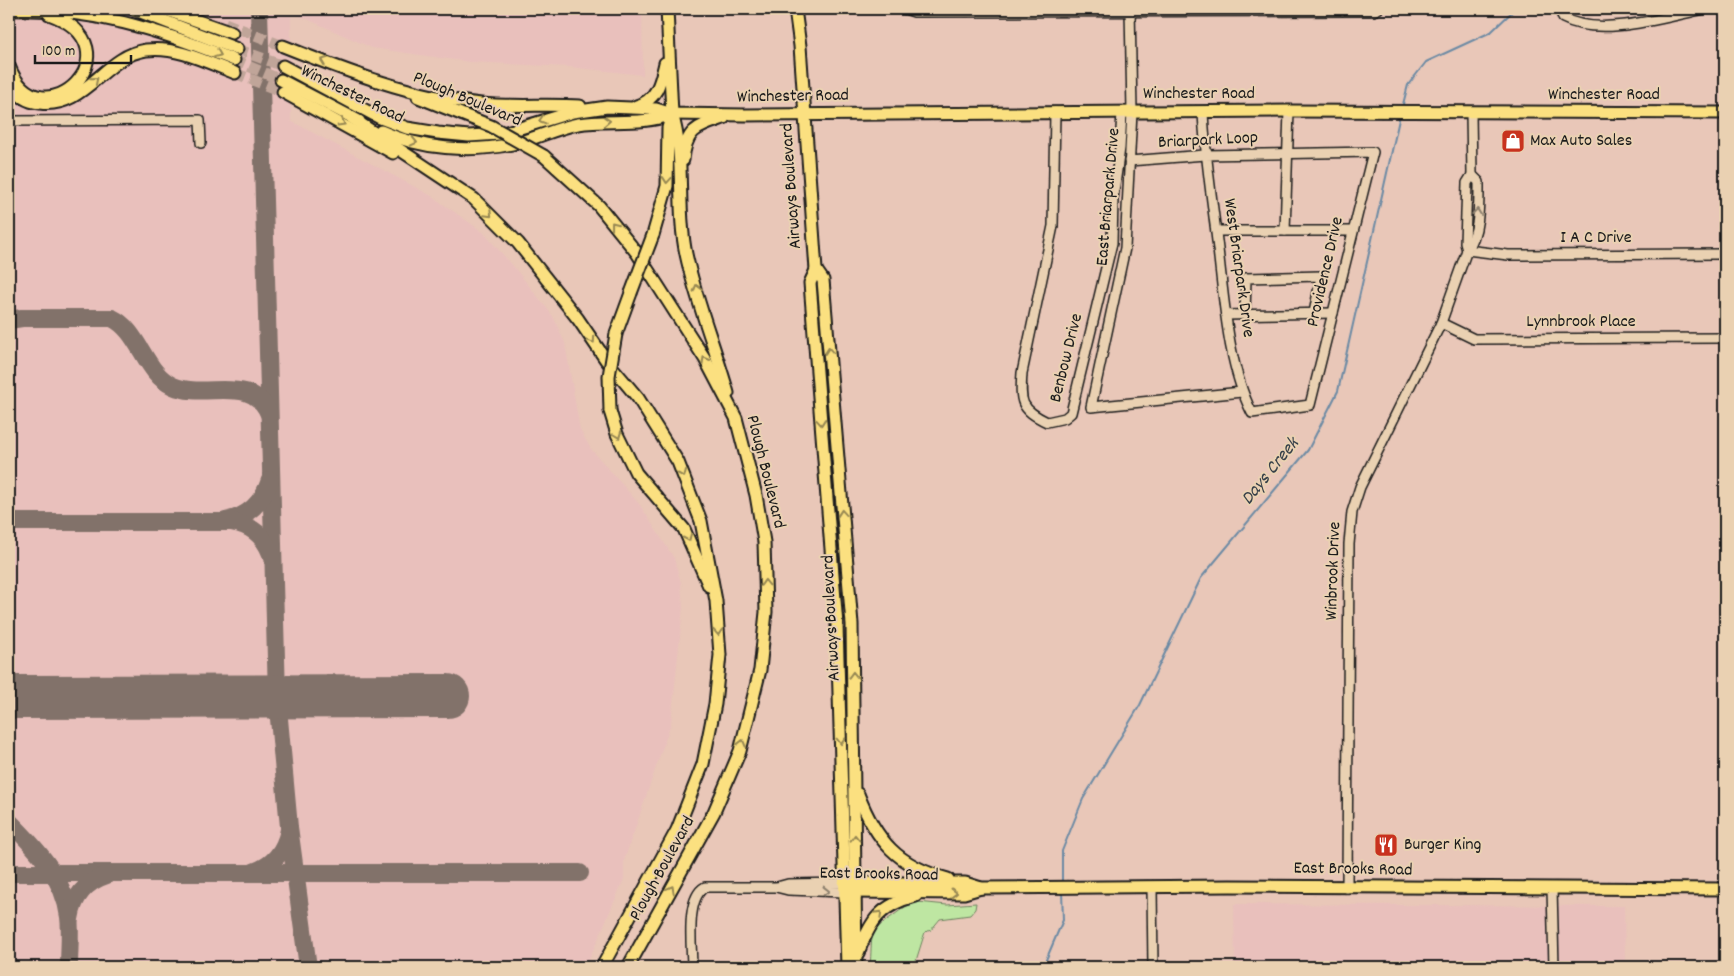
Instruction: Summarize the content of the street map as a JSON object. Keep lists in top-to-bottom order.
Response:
{
  "streets": {
    "main road": [
      "Winchester Road",
      "Plough Boulevard",
      "Airways Boulevard",
      "East Brooks Road"
    ],
    "street": [
      "Briarpark Loop",
      "East Briarpark Drive",
      "I A C Drive",
      "West Briarpark Drive",
      "Providence Drive",
      "Lynnbrook Place",
      "Benbow Drive",
      "Winbrook Drive"
    ]
  },
  "crossings": [
    ["Winchester Road", "Airways Boulevard"],
    ["Winchester Road", "East Briarpark Drive"],
    ["Winchester Road", "West Briarpark Drive"],
    ["Winchester Road", "Benbow Drive"],
    ["Winchester Road", "Winbrook Drive"],
    ["Briarpark Loop", "East Briarpark Drive"],
    ["Briarpark Loop", "West Briarpark Drive"],
    ["Briarpark Loop", "Providence Drive"],
    ["Airways Boulevard", "East Brooks Road"],
    ["East Briarpark Drive", "West Briarpark Drive"],
    ["East Briarpark Drive", "Providence Drive"],
    ["East Briarpark Drive", "Benbow Drive"],
    ["I A C Drive", "Winbrook Drive"],
    ["West Briarpark Drive", "Providence Drive"],
    ["Lynnbrook Place", "Winbrook Drive"],
    ["Winbrook Drive", "East Brooks Road"]
  ],
  "water": ["Days Creek"],
  "places": {
    "shop": ["Max Auto Sales"],
    "restaurant": ["Burger King"]
  },
  "scale_bar": "100 m"
}
